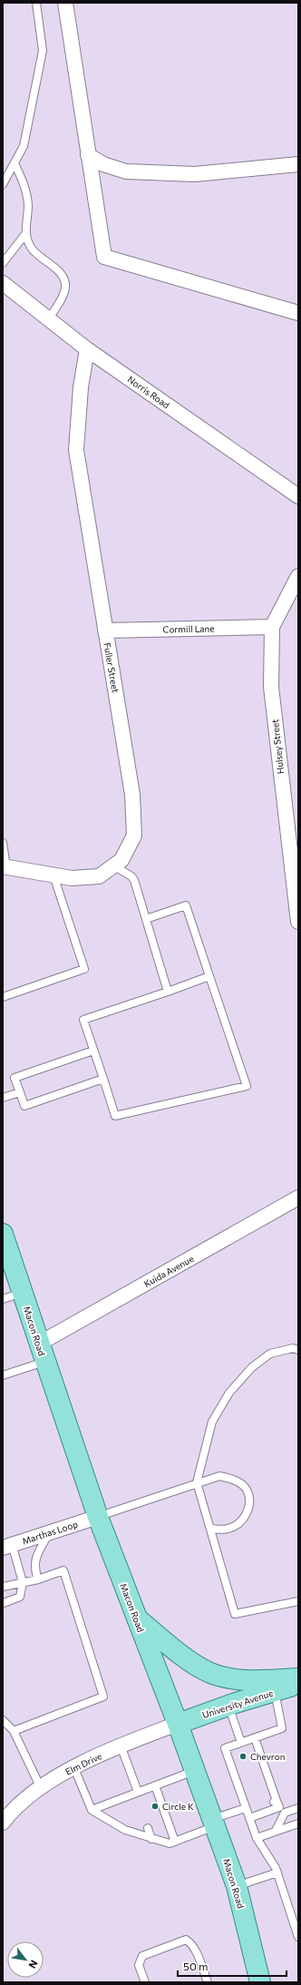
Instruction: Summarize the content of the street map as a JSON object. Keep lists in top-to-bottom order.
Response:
{
  "streets": {
    "main road": ["Macon Road", "University Avenue"],
    "street": [
      "Norris Road",
      "Cormill Lane",
      "Fuller Street",
      "Hulsey Street",
      "Kuida Avenue",
      "Marthas Loop",
      "Elm Drive"
    ]
  },
  "crossings": [
    ["Norris Road", "Fuller Street"],
    ["Cormill Lane", "Fuller Street"],
    ["Cormill Lane", "Hulsey Street"],
    ["Kuida Avenue", "Macon Road"],
    ["Macon Road", "Marthas Loop"],
    ["Macon Road", "University Avenue"],
    ["Macon Road", "Elm Drive"],
    ["University Avenue", "Elm Drive"]
  ],
  "places": ["Chevron", "Circle K"],
  "scale_bar": "50 m",
  "north": "bottom right"
}
